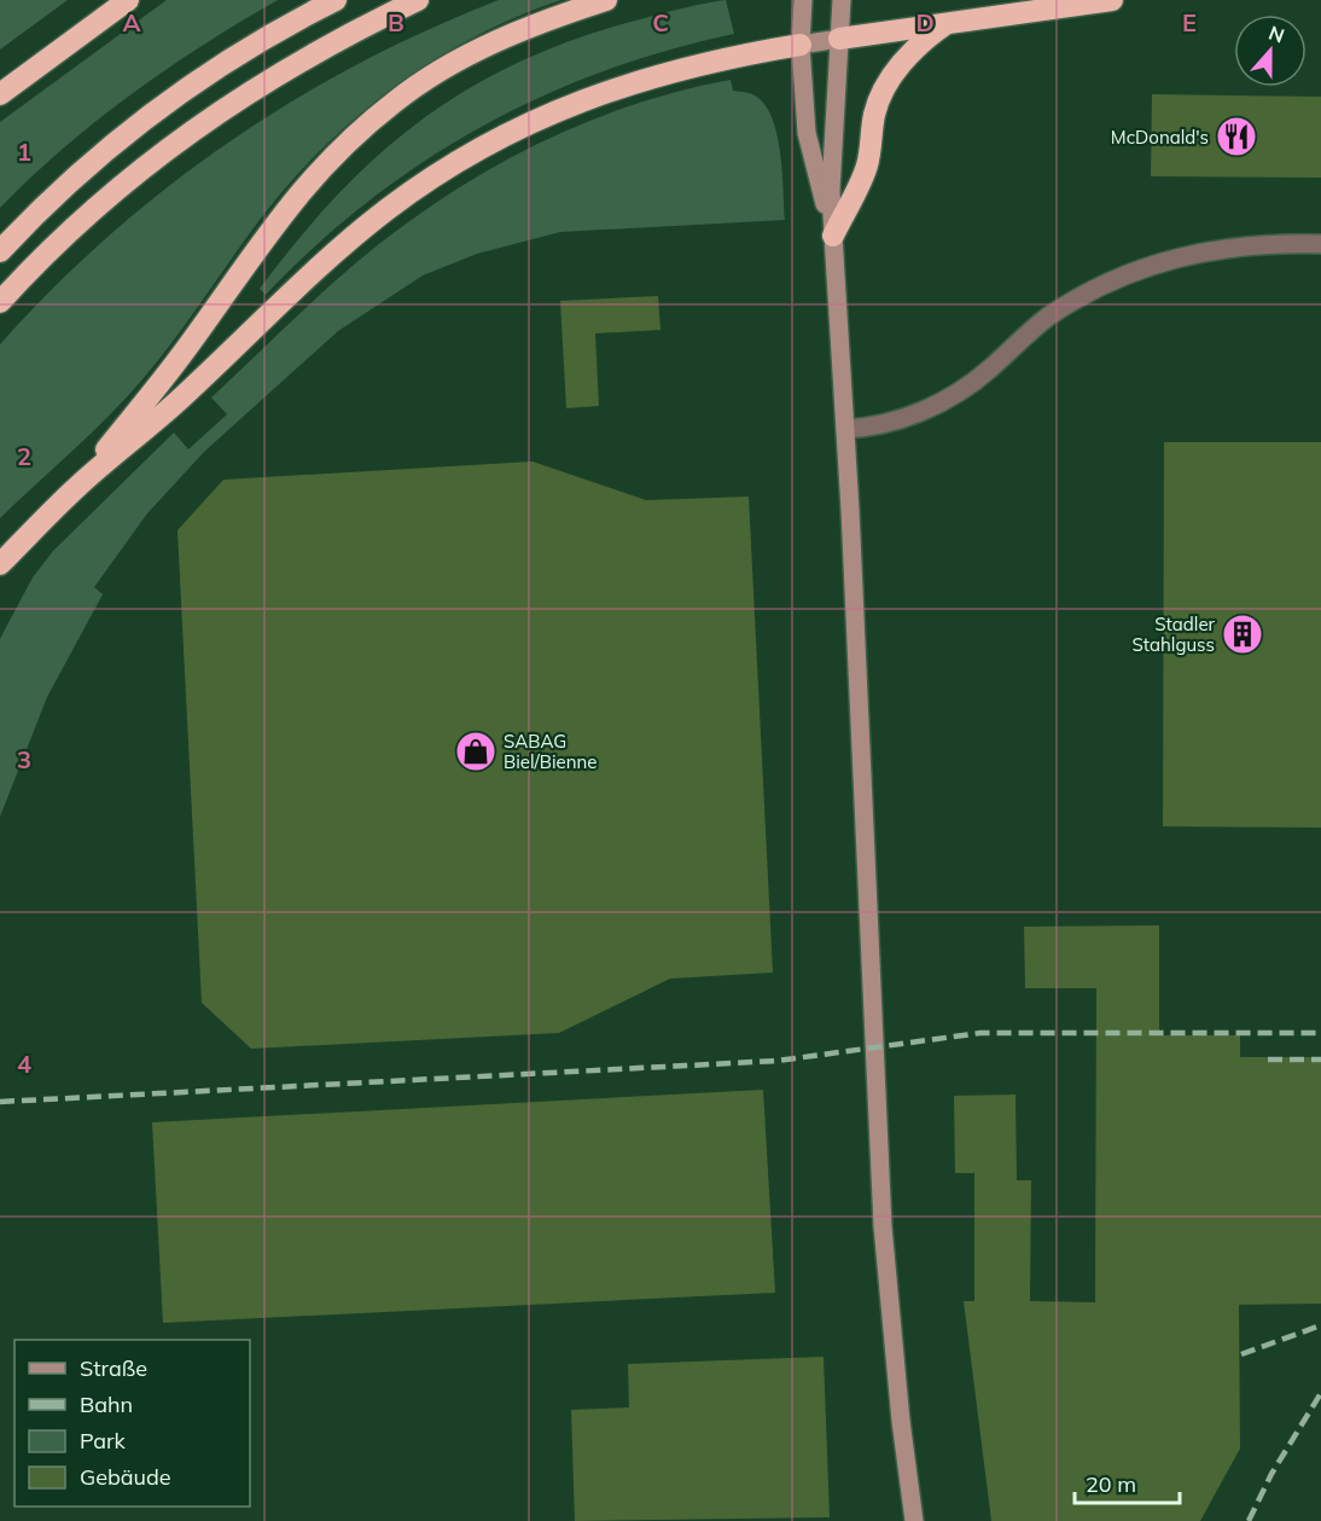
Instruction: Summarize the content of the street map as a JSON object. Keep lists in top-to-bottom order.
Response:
{
  "places": {
    "restaurant": ["McDonald's"],
    "building": ["Stadler Stahlguss"],
    "shop": ["SABAG Biel/Bienne"]
  },
  "legend": [
    "Straße",
    "Bahn",
    "Park",
    "Gebäude"
  ],
  "scale_bar": "20 m",
  "north": "top",
  "grid": {
    "columns": [
      "A",
      "B",
      "C",
      "D",
      "E"
    ],
    "rows": [
      "1",
      "2",
      "3",
      "4"
    ]
  }
}
